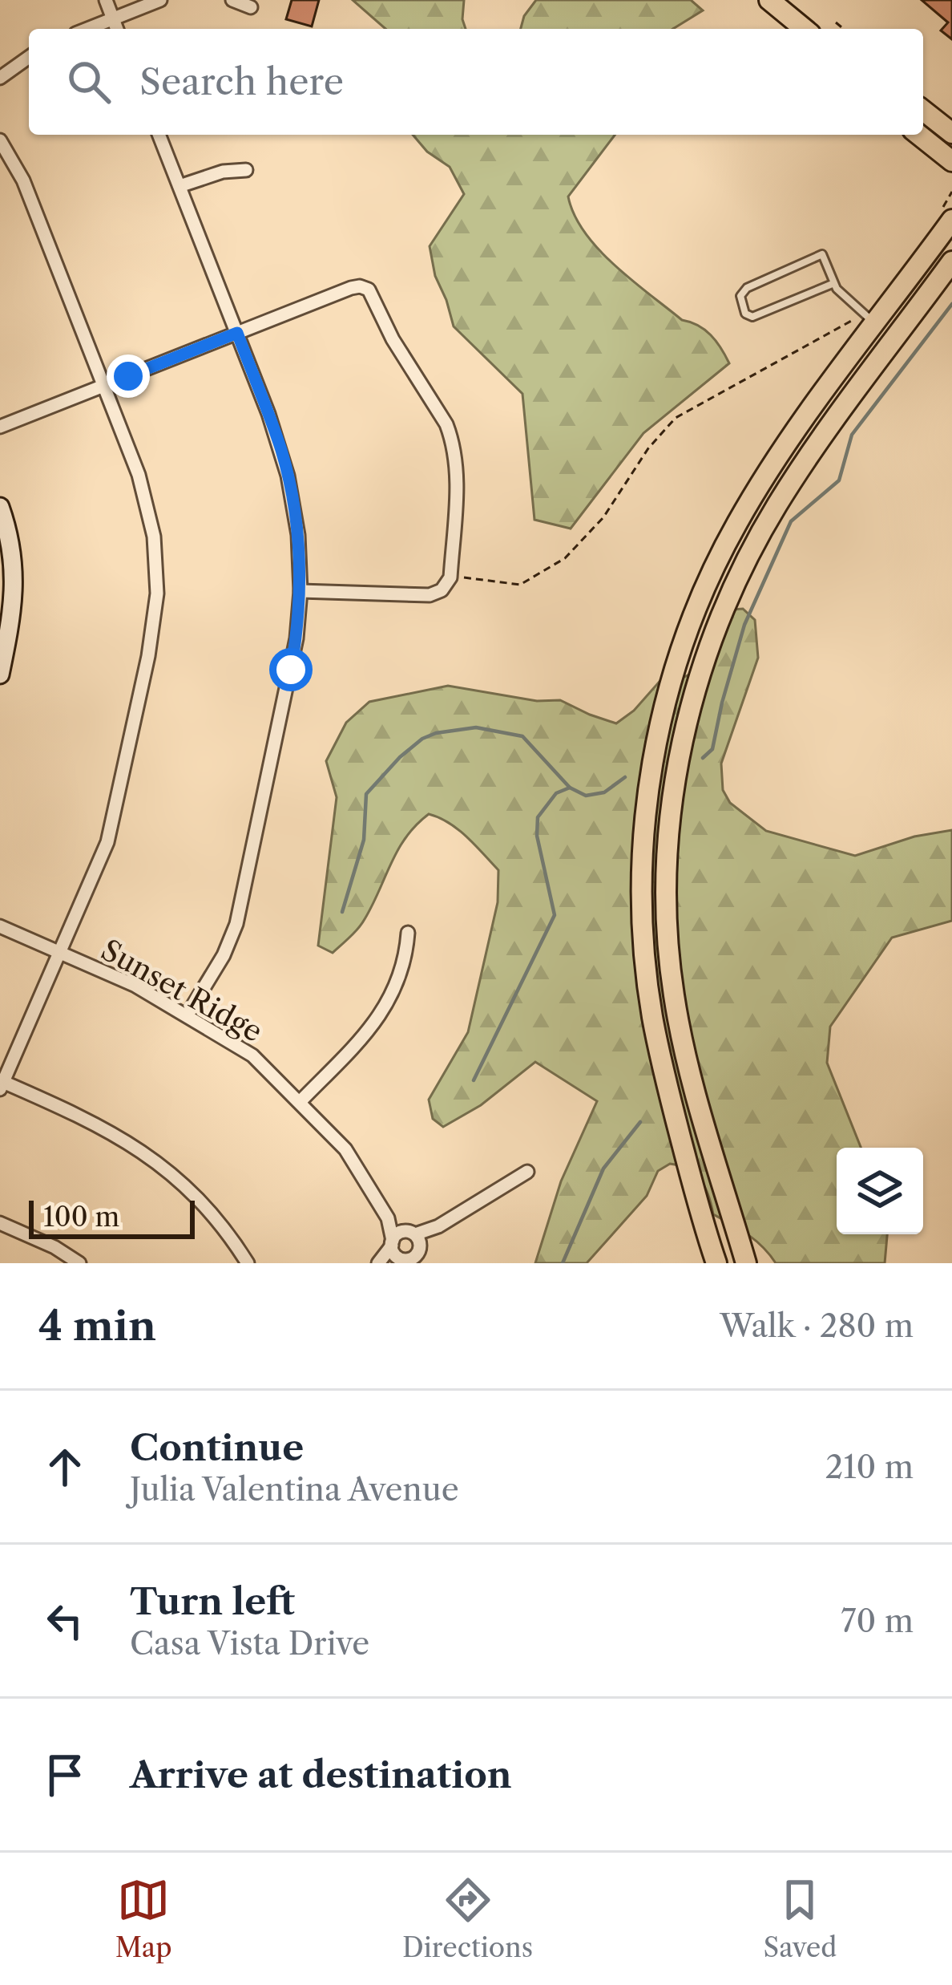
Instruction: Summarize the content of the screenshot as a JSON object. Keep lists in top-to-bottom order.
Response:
{
  "streets": {
    "street": ["Sunset Ridge"]
  },
  "scale_bar": "100 m",
  "page": {
    "search": "Search here",
    "scale": "100 m",
    "heading": ["4 min", "Walk · 280 m"],
    "list": [
      ["Continue", "Julia Valentina Avenue", "210 m"],
      ["Turn left", "Casa Vista Drive", "70 m"],
      "Arrive at destination"
    ],
    "nav": ["Map", "Directions", "Saved"]
  }
}
